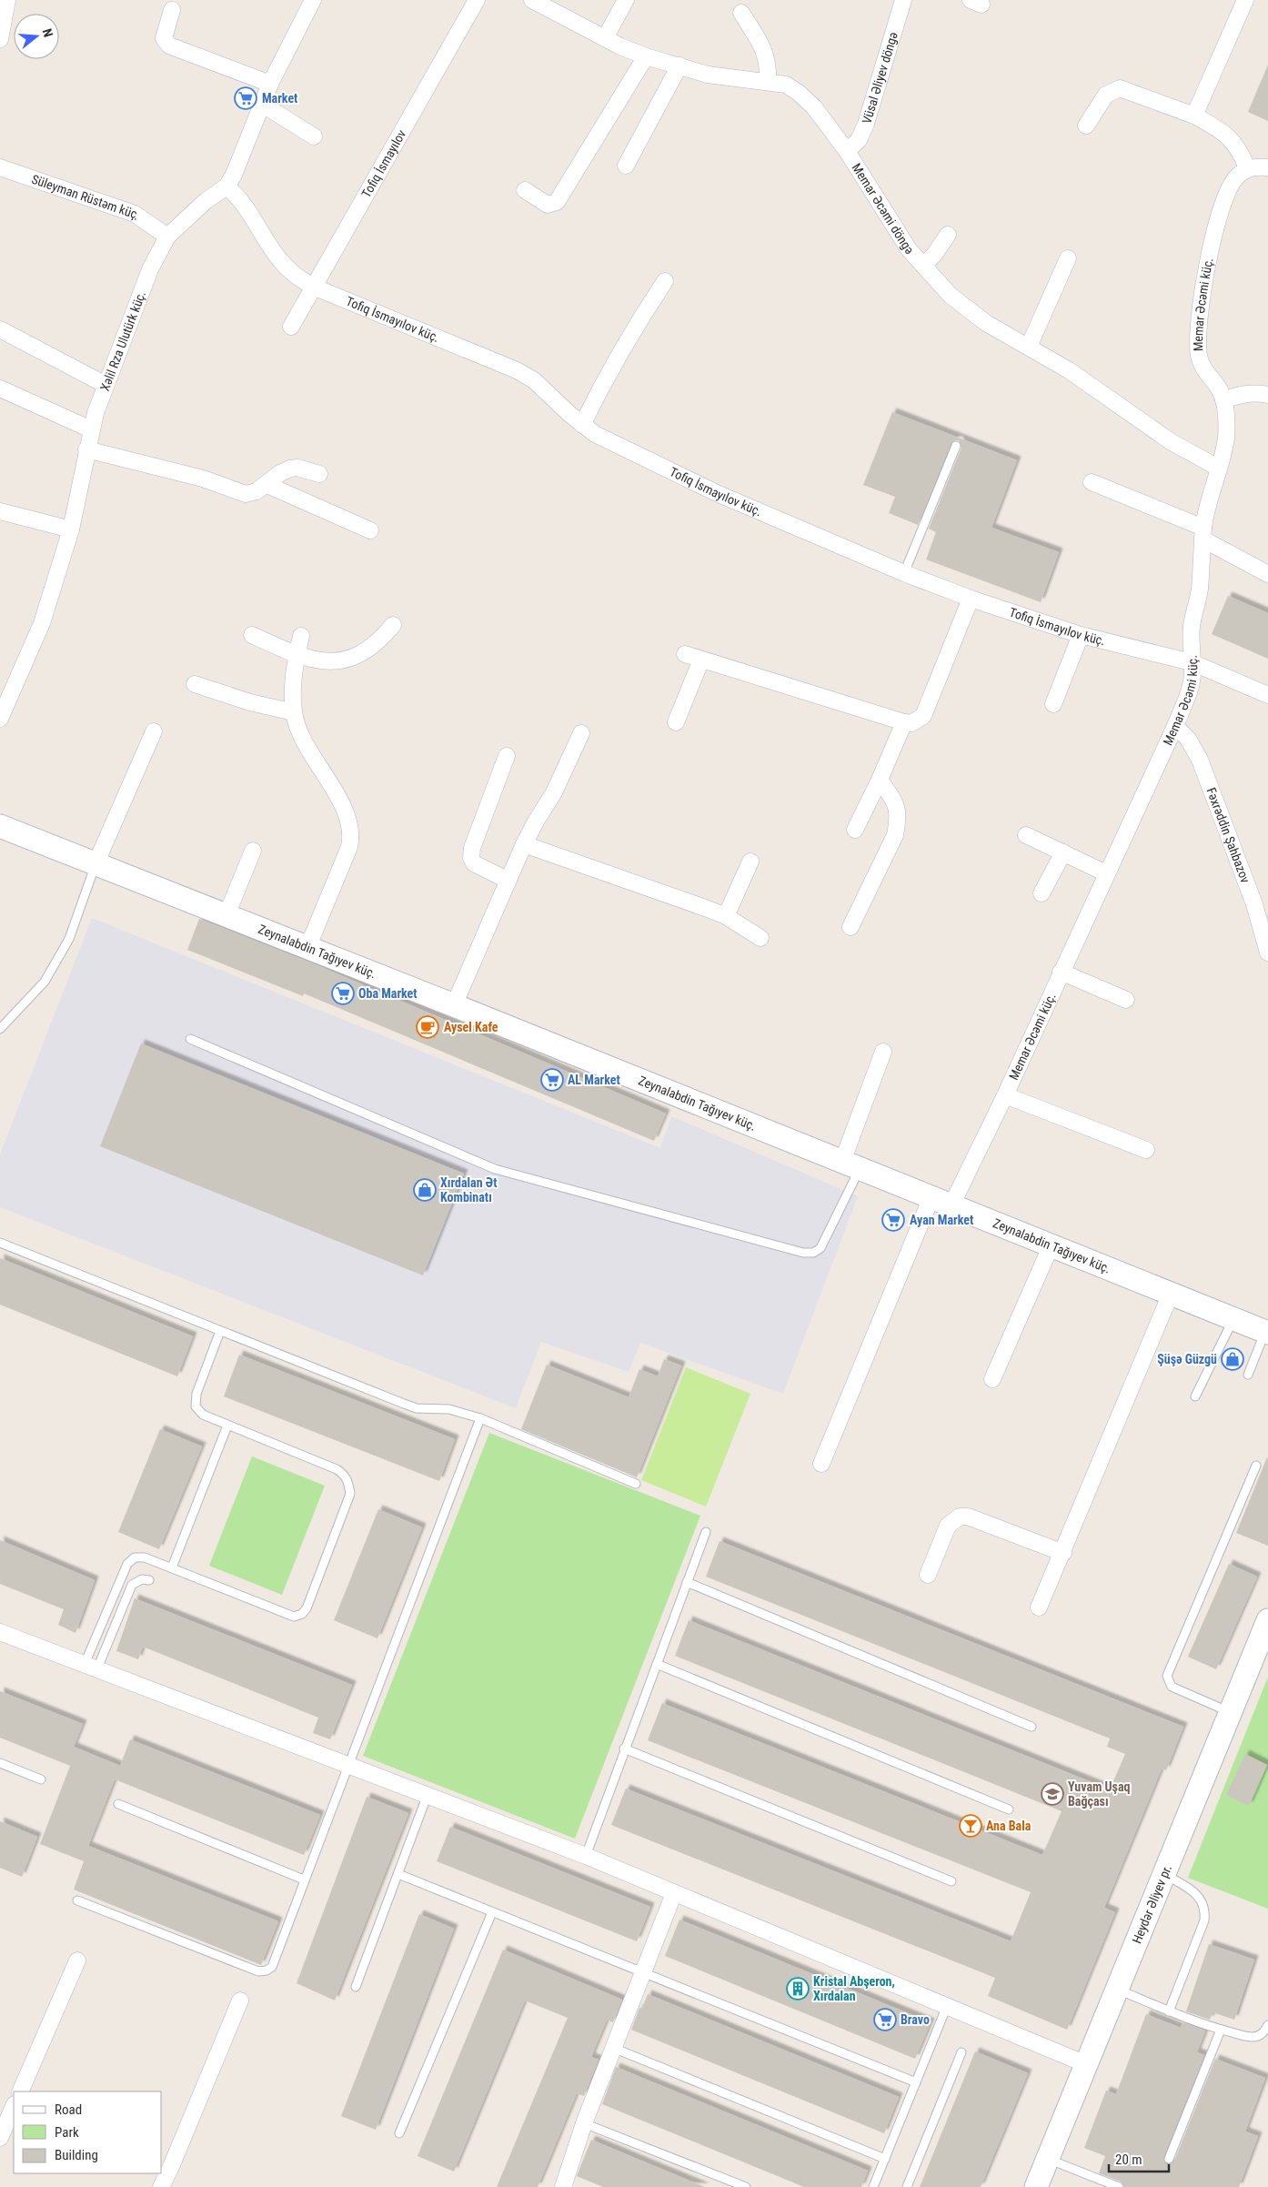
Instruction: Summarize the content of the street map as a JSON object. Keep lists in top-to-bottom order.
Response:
{
  "streets": {
    "street": [
      "Vüsal Əliyev döngə",
      "Tofiq İsmayılov",
      "Süleyman Rüstəm küç.",
      "Memar Əcəmi döngə",
      "Memar Əcəmi küç.",
      "Tofiq İsmayılov küç.",
      "Xəlil Rza Ulutürk küç.",
      "Fəxrəddin Şahbazov",
      "Zeynalabdin Tağıyev küç.",
      "Heydər Əliyev pr."
    ]
  },
  "crossings": [
    ["Vüsal Əliyev döngə", "Memar Əcəmi döngə"],
    ["Tofiq İsmayılov", "Tofiq İsmayılov küç."],
    ["Süleyman Rüstəm küç.", "Xəlil Rza Ulutürk küç."],
    ["Memar Əcəmi döngə", "Memar Əcəmi küç."],
    ["Memar Əcəmi küç.", "Tofiq İsmayılov küç."],
    ["Memar Əcəmi küç.", "Fəxrəddin Şahbazov"],
    ["Memar Əcəmi küç.", "Zeynalabdin Tağıyev küç."],
    ["Tofiq İsmayılov küç.", "Xəlil Rza Ulutürk küç."]
  ],
  "places": {
    "supermarket": [
      "Market",
      "Oba Market",
      "AL Market",
      "Ayan Market",
      "Bravo"
    ],
    "cafe": ["Aysel Kafe"],
    "shop": ["Xırdalan Ət Kombinatı", "Şüşə Güzgü"],
    "school or university": ["Yuvam Uşaq Bağçası"],
    "bar": ["Ana Bala"],
    "building": ["Kristal Abşeron, Xırdalan"]
  },
  "legend": ["Road", "Park", "Building"],
  "scale_bar": "20 m",
  "north": "right"
}
